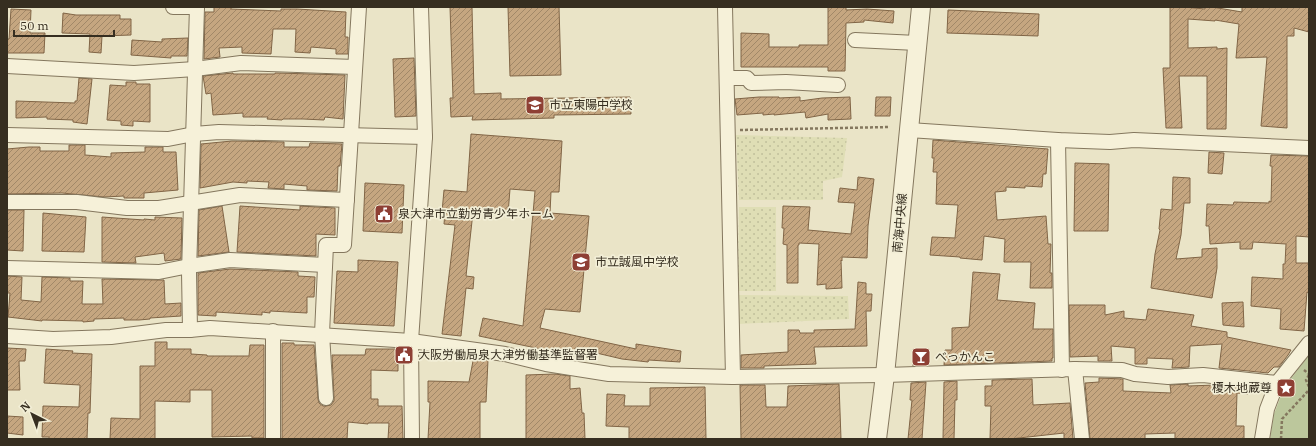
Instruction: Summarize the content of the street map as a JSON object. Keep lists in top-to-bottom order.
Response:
{
  "streets": {
    "street": ["南海中央線"]
  },
  "places": {
    "school or university": ["市立東陽中学校", "市立誠風中学校"],
    "public building": ["泉大津市立勤労青少年ホーム", "大阪労働局泉大津労働基準監督署"],
    "bar": ["べっかんこ"],
    "place": ["榎木地蔵尊"]
  },
  "scale_bar": "50 m",
  "north": "top left"
}
